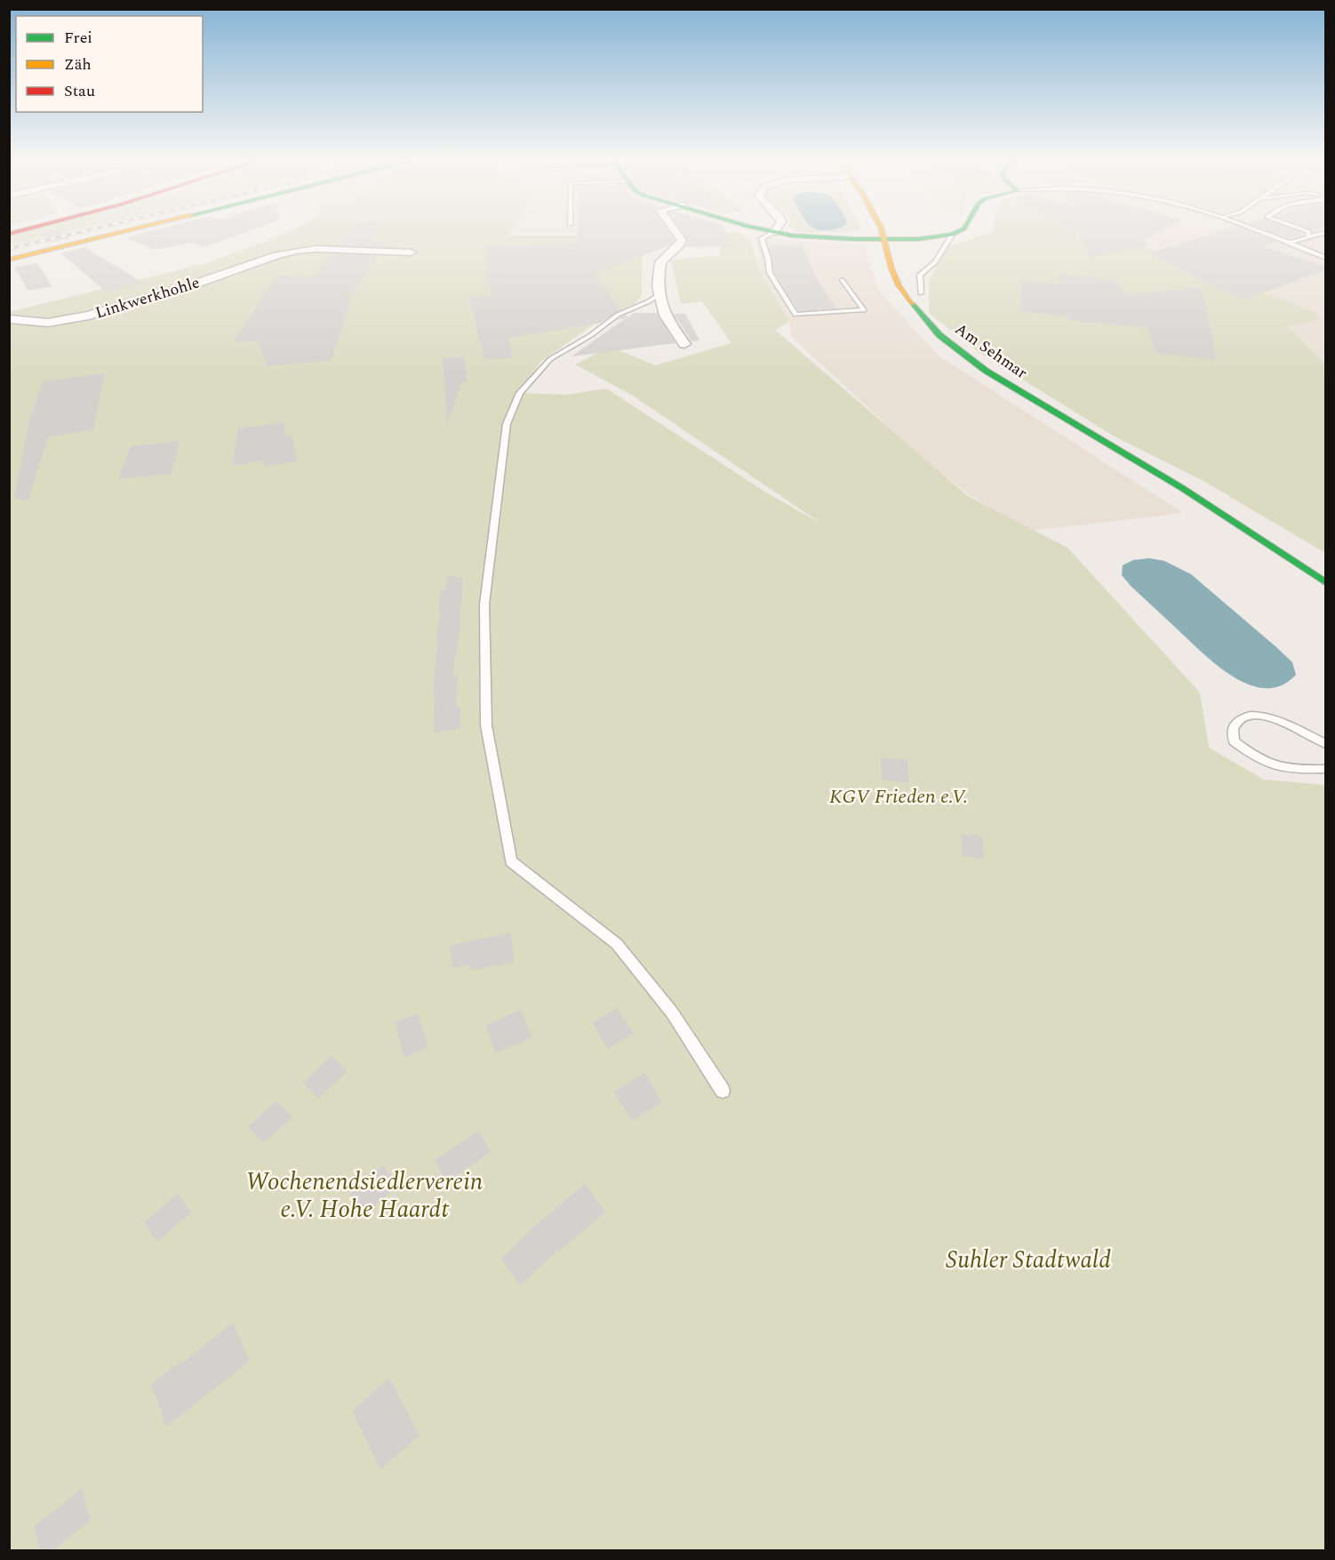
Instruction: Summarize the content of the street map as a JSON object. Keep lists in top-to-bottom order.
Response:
{
  "streets": {
    "street": ["Linkwerkhohle", "Am Sehmar"]
  },
  "parks": ["KGV Frieden e.V.", "Wochenendsiedlerverein e.V. Hohe Haardt", "Suhler Stadtwald"],
  "legend": ["Frei", "Zäh", "Stau"]
}
